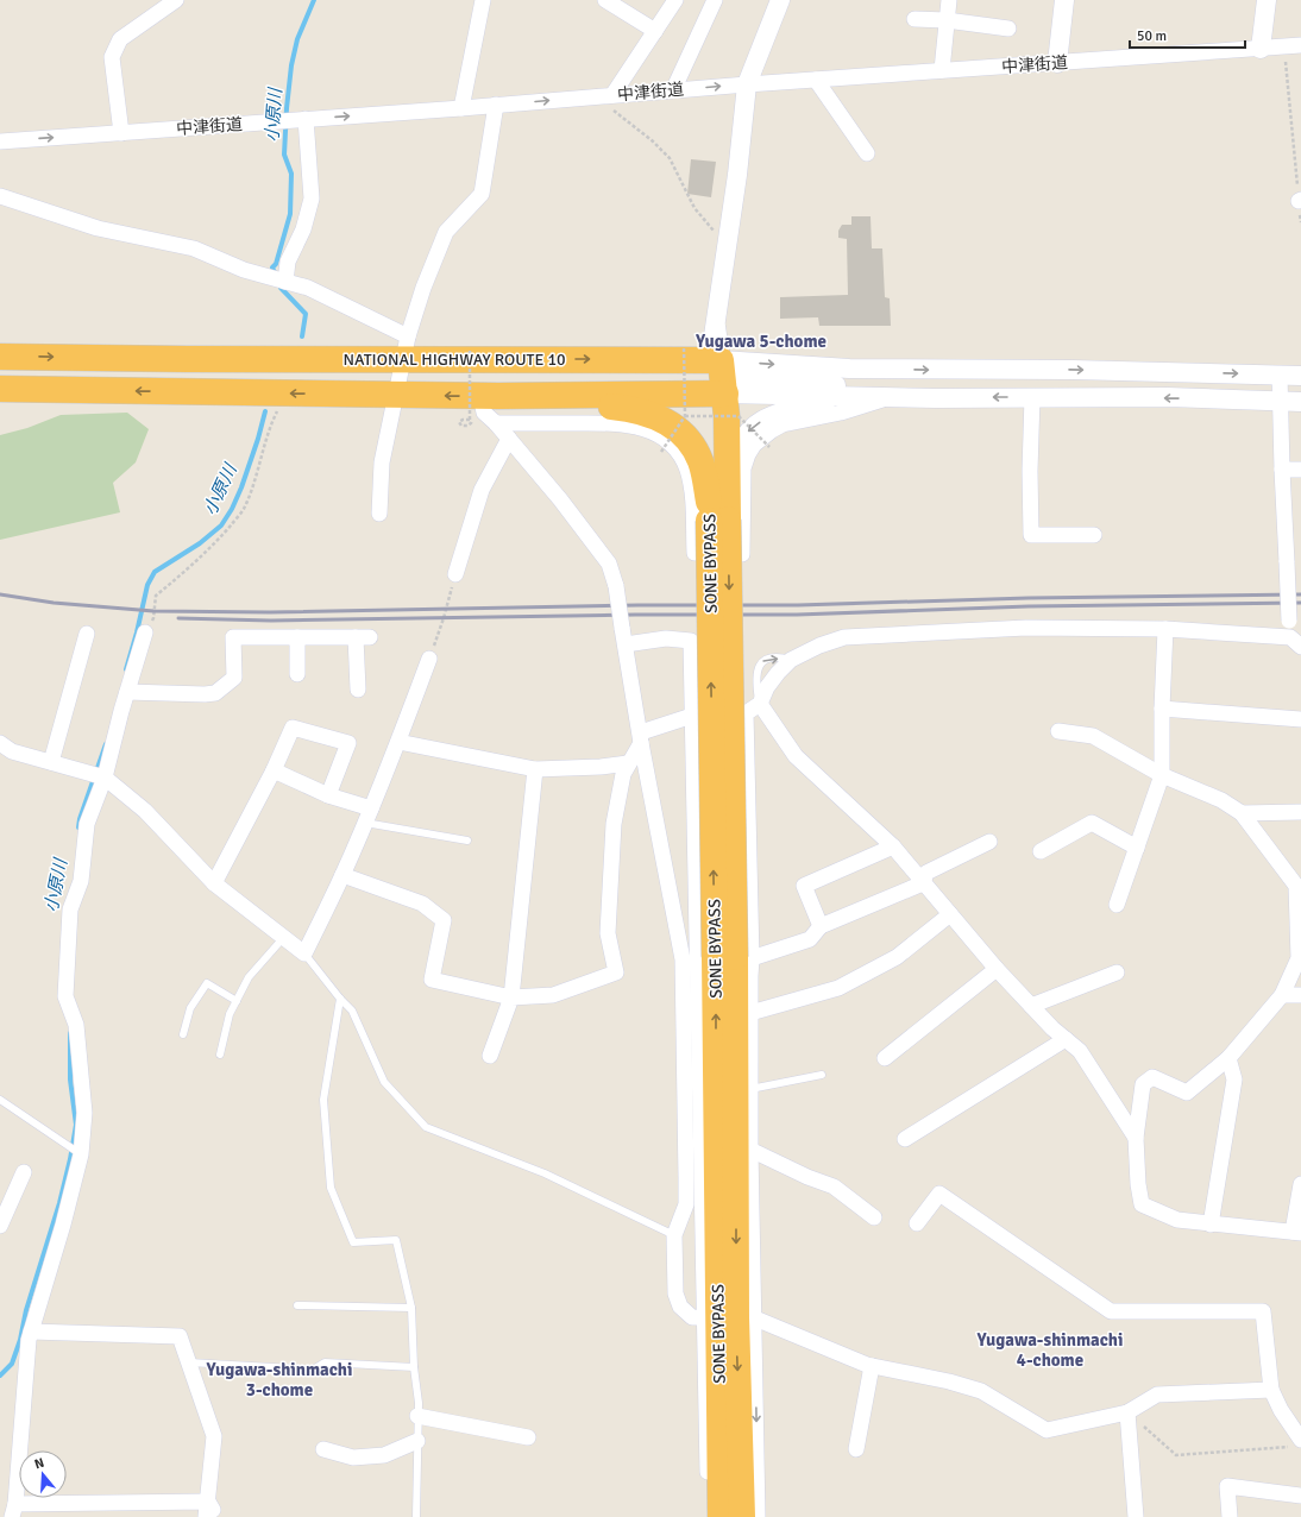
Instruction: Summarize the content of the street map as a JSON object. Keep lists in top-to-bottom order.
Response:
{
  "streets": {
    "highway": ["NATIONAL HIGHWAY ROUTE 10", "SONE BYPASS"],
    "street": ["中津街道"]
  },
  "crossings": [
    ["NATIONAL HIGHWAY ROUTE 10", "SONE BYPASS"]
  ],
  "one_way": ["中津街道"],
  "districts": ["Yugawa 5-chome", "Yugawa-shinmachi 4-chome", "Yugawa-shinmachi 3-chome"],
  "water": ["小原川"],
  "scale_bar": "50 m",
  "north": "top"
}
